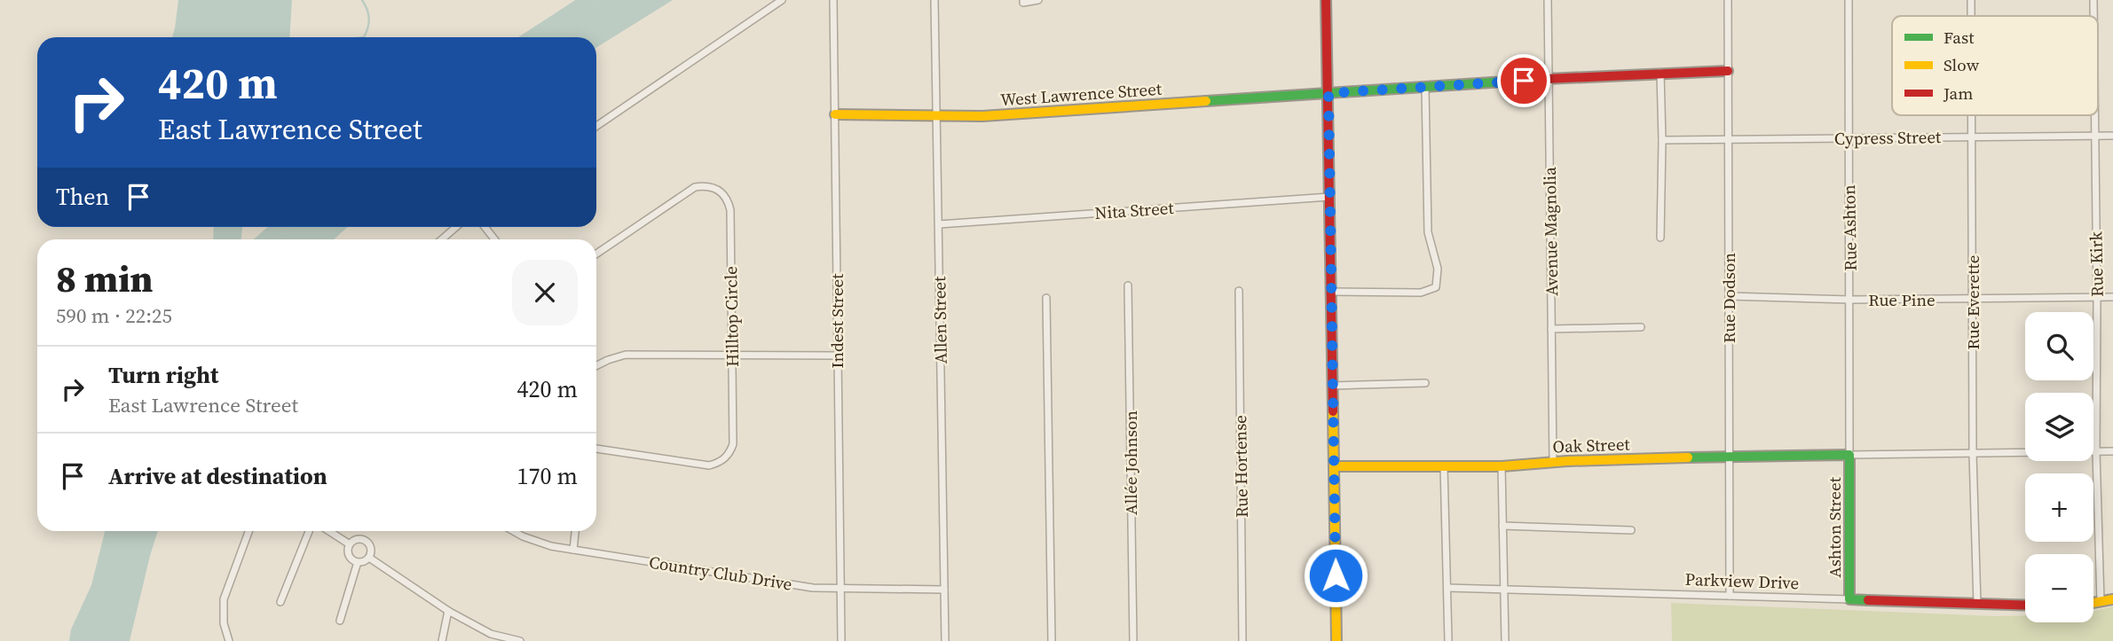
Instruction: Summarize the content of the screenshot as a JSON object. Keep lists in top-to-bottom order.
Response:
{
  "streets": {
    "main road": [
      "West Lawrence Street",
      "Oak Street",
      "Ashton Street",
      "Parkview Drive"
    ],
    "street": [
      "Cypress Street",
      "Nita Street",
      "Rue Ashton",
      "Avenue Magnolia",
      "Rue Kirk",
      "Rue Dodson",
      "Rue Pine",
      "Rue Everette",
      "Hilltop Circle",
      "Allen Street",
      "Indest Street",
      "Allée Johnson",
      "Rue Hortense",
      "Country Club Drive"
    ]
  },
  "crossings": [
    ["West Lawrence Street", "Avenue Magnolia"],
    ["West Lawrence Street", "Rue Dodson"],
    ["West Lawrence Street", "Allen Street"],
    ["West Lawrence Street", "Indest Street"],
    ["Cypress Street", "Rue Ashton"],
    ["Cypress Street", "Rue Kirk"],
    ["Cypress Street", "Rue Dodson"],
    ["Cypress Street", "Rue Everette"],
    ["Nita Street", "Allen Street"],
    ["Rue Ashton", "Rue Pine"],
    ["Rue Ashton", "Oak Street"],
    ["Rue Ashton", "Ashton Street"],
    ["Avenue Magnolia", "Oak Street"],
    ["Rue Kirk", "Rue Pine"],
    ["Rue Dodson", "Rue Pine"],
    ["Rue Dodson", "Oak Street"],
    ["Rue Dodson", "Parkview Drive"],
    ["Rue Pine", "Rue Everette"],
    ["Rue Everette", "Parkview Drive"],
    ["Allen Street", "Country Club Drive"],
    ["Indest Street", "Country Club Drive"],
    ["Oak Street", "Ashton Street"],
    ["Ashton Street", "Parkview Drive"]
  ],
  "legend": ["Fast", "Slow", "Jam"],
  "page": {
    "turn": ["420 m", "East Lawrence Street"],
    "then": "Then",
    "heading": ["8 min", "590 m · 22:25"],
    "map_buttons": ["+", "−"],
    "list": [
      {
        "name": "Turn right",
        "note": "East Lawrence Street",
        "value": "420 m"
      },
      {
        "name": "Arrive at destination",
        "value": "170 m"
      }
    ]
  }
}
